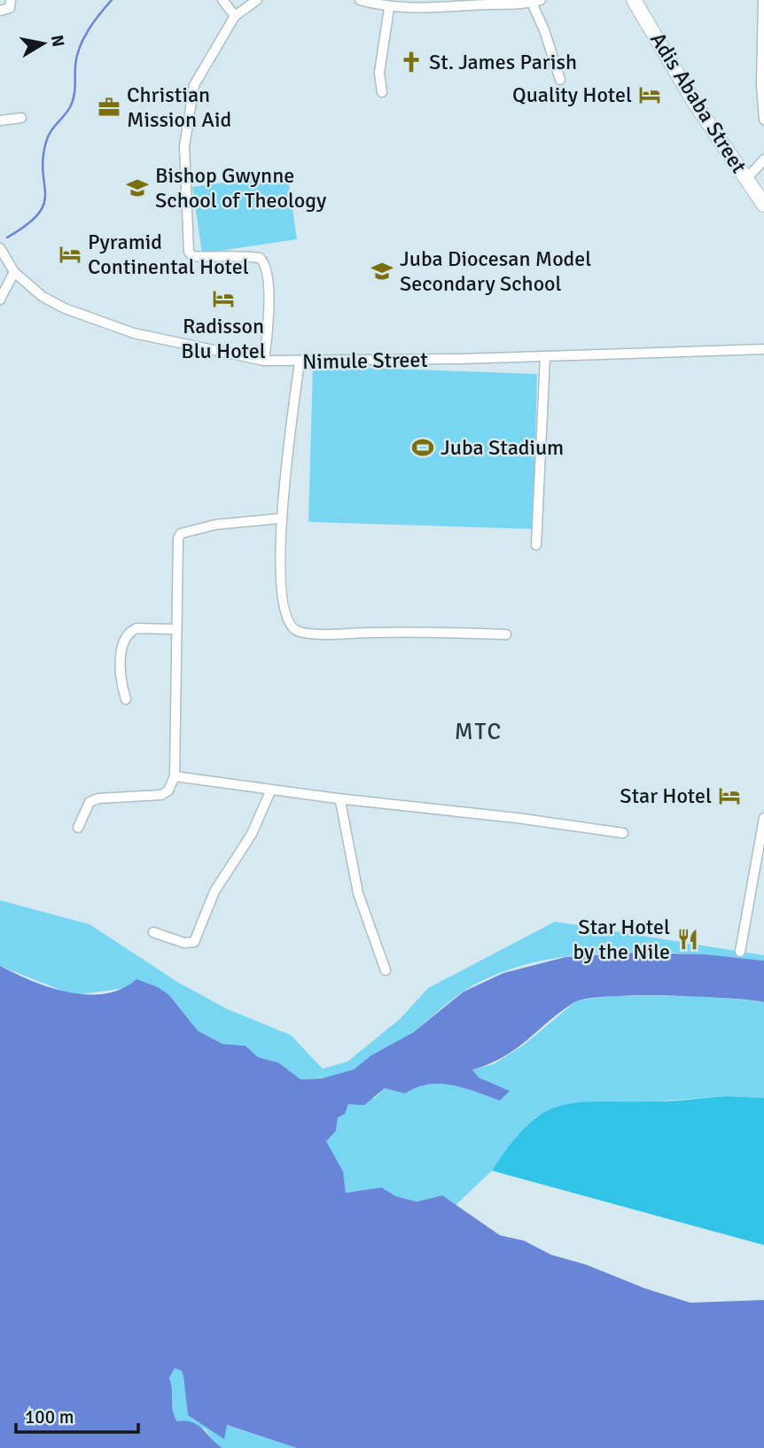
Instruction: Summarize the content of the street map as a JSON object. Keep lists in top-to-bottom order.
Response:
{
  "streets": {
    "street": ["Adis Ababa Street", "Nimule Street"]
  },
  "districts": ["MTC"],
  "places": {
    "church": ["St. James Parish"],
    "hotel": [
      "Quality Hotel",
      "Pyramid Continental Hotel",
      "Radisson Blu Hotel",
      "Star Hotel"
    ],
    "office": ["Christian Mission Aid"],
    "school or university": ["Bishop Gwynne School of Theology", "Juba Diocesan Model Secondary School"],
    "sports": ["Juba Stadium"],
    "restaurant": ["Star Hotel by the Nile"]
  },
  "scale_bar": "100 m",
  "north": "right"
}
